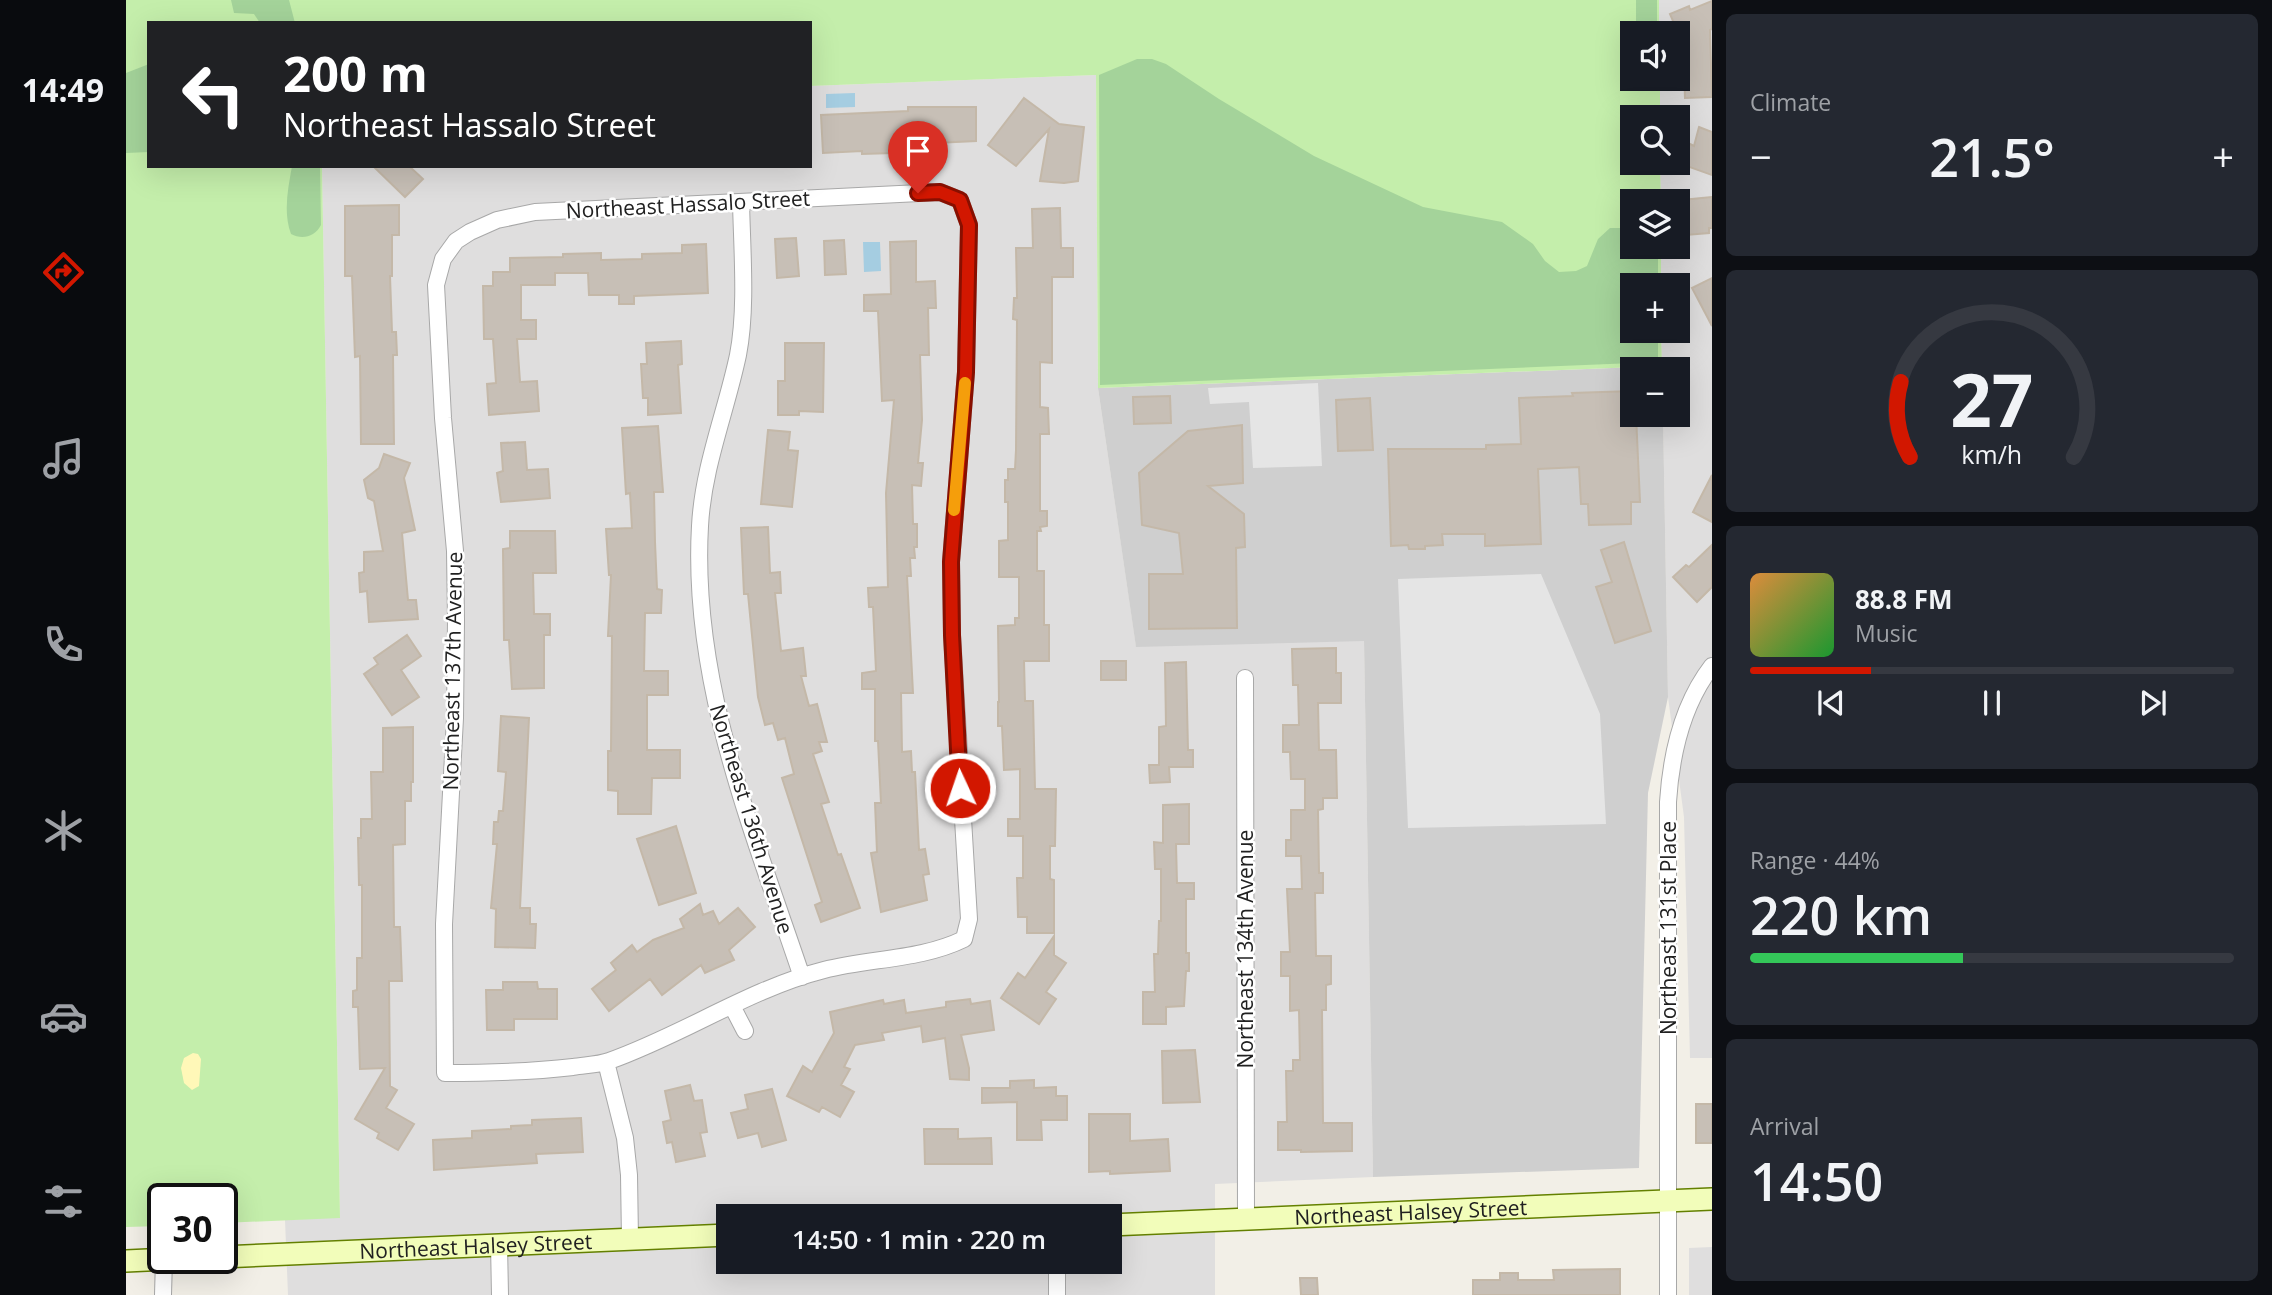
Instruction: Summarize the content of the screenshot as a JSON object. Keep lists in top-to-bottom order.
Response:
{
  "streets": {
    "main road": ["Northeast Halsey Street"],
    "street": [
      "Northeast Hassalo Street",
      "Northeast 137th Avenue",
      "Northeast 136th Avenue",
      "Northeast 131st Place",
      "Northeast 134th Avenue"
    ]
  },
  "crossings": [
    ["Northeast Hassalo Street", "Northeast 137th Avenue"],
    ["Northeast Hassalo Street", "Northeast 136th Avenue"],
    ["Northeast 131st Place", "Northeast Halsey Street"],
    ["Northeast 134th Avenue", "Northeast Halsey Street"]
  ],
  "page": {
    "tabs": "14:49",
    "tile": [
      "Climate",
      ["Range · 44%", "220 km"],
      ["Arrival", "14:50"]
    ],
    "map_buttons": ["+", "−"],
    "turn": ["200 m", "Northeast Hassalo Street"],
    "heat": ["−", "21.5°", "+"],
    "song": ["88.8 FM", "Music"],
    "limit": "30",
    "trip": "14:50 · 1 min · 220 m",
    "gauge": ["27", "km/h"]
  }
}
